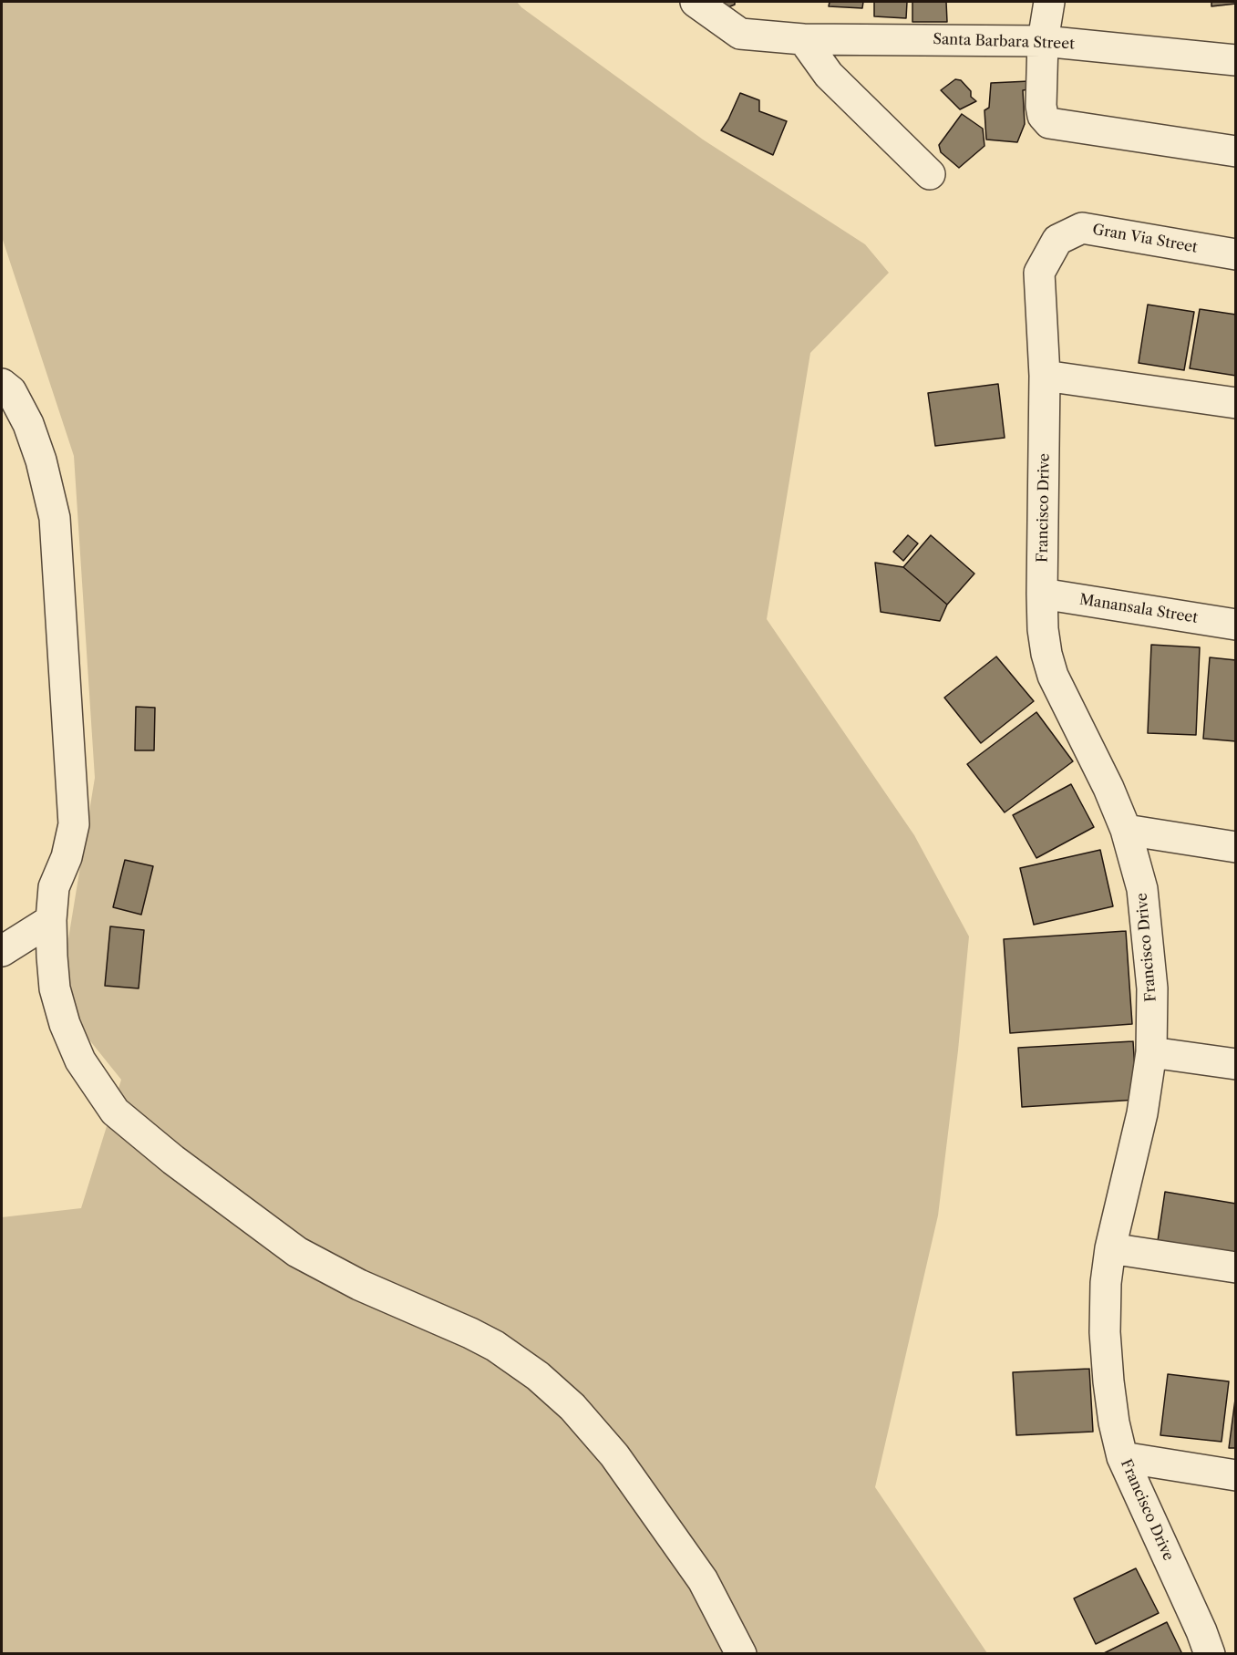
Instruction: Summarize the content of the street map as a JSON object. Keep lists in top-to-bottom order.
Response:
{
  "streets": {
    "street": [
      "Santa Barbara Street",
      "Gran Via Street",
      "Francisco Drive",
      "Manansala Street"
    ]
  },
  "crossings": [
    ["Gran Via Street", "Francisco Drive"],
    ["Francisco Drive", "Manansala Street"]
  ]
}
